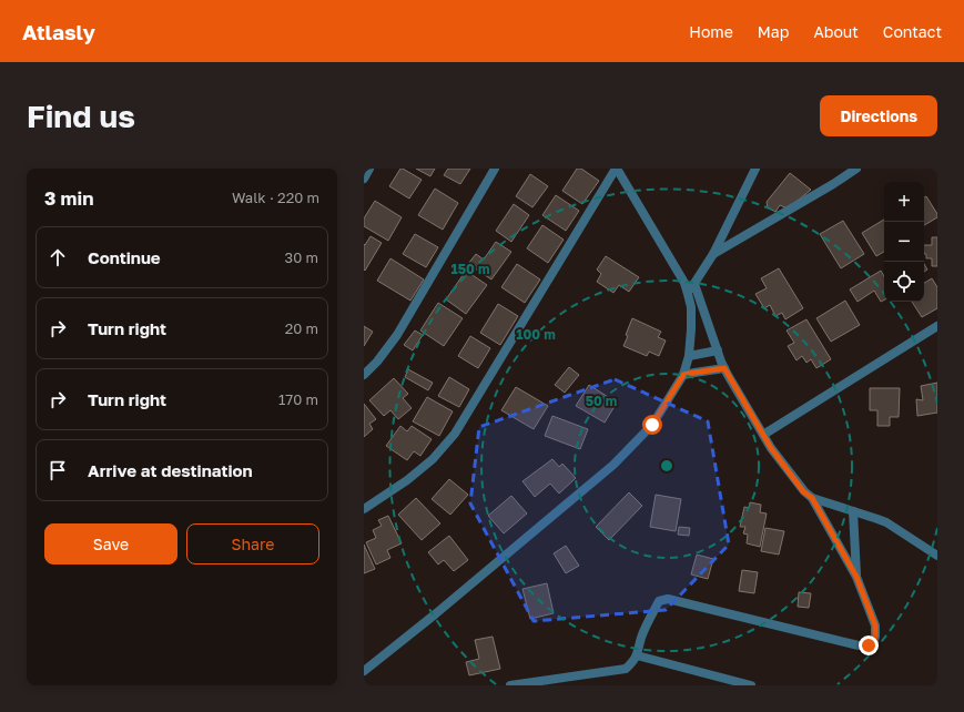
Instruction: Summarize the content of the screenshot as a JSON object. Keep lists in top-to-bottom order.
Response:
{
  "page": {
    "header": "Atlasly",
    "nav": [
      "Home",
      "Map",
      "About",
      "Contact"
    ],
    "buttons": [
      "Directions",
      ["Save", "Share"]
    ],
    "title": "Find us",
    "heading": ["3 min", "Walk · 220 m"],
    "map_buttons": ["+", "−"],
    "list": [
      ["Continue", "30 m"],
      ["Turn right", "20 m"],
      ["Turn right", "170 m"],
      "Arrive at destination"
    ]
  },
  "rings": ["150 m", "100 m", "50 m"]
}
